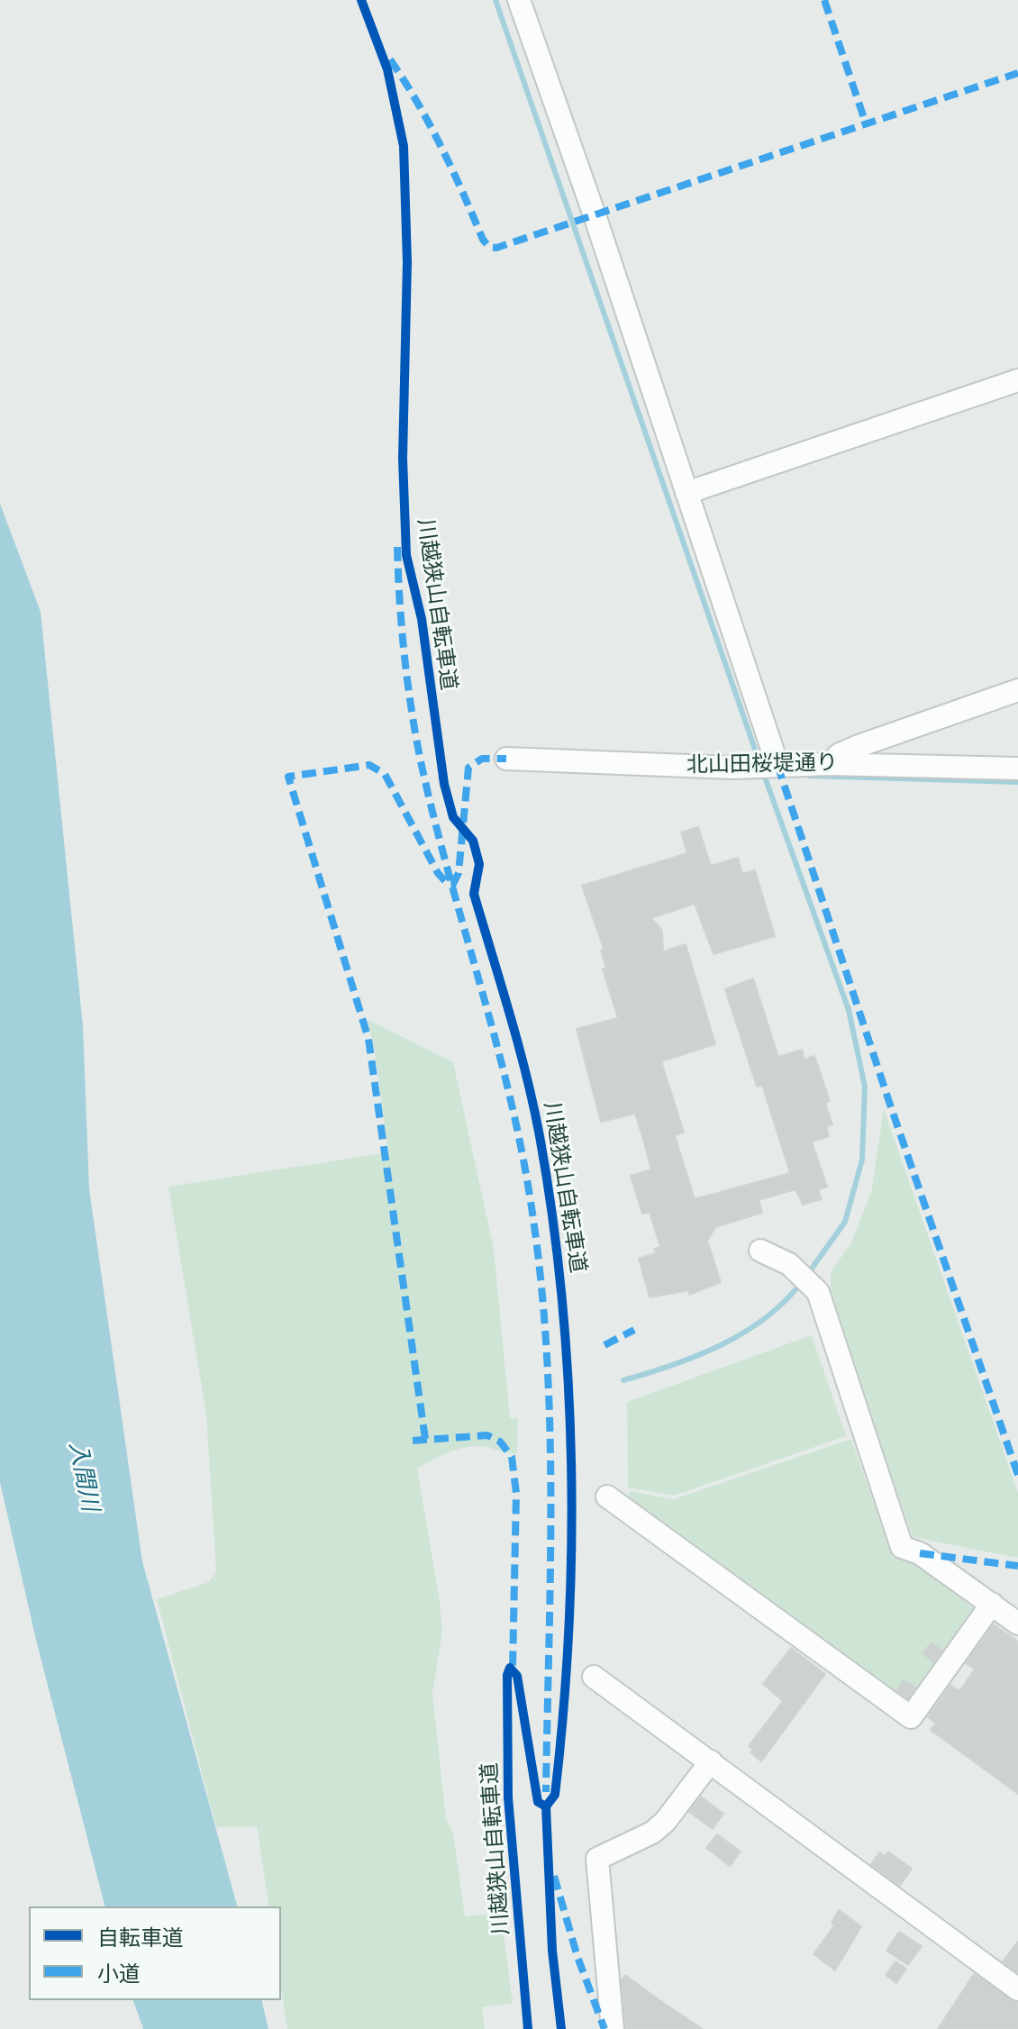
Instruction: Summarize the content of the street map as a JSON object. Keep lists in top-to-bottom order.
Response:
{
  "streets": {
    "street": ["北山田桜堤通り"],
    "cycle path": ["川越狭山自転車道"]
  },
  "water": ["入間川"],
  "legend": ["自転車道", "小道"]
}
